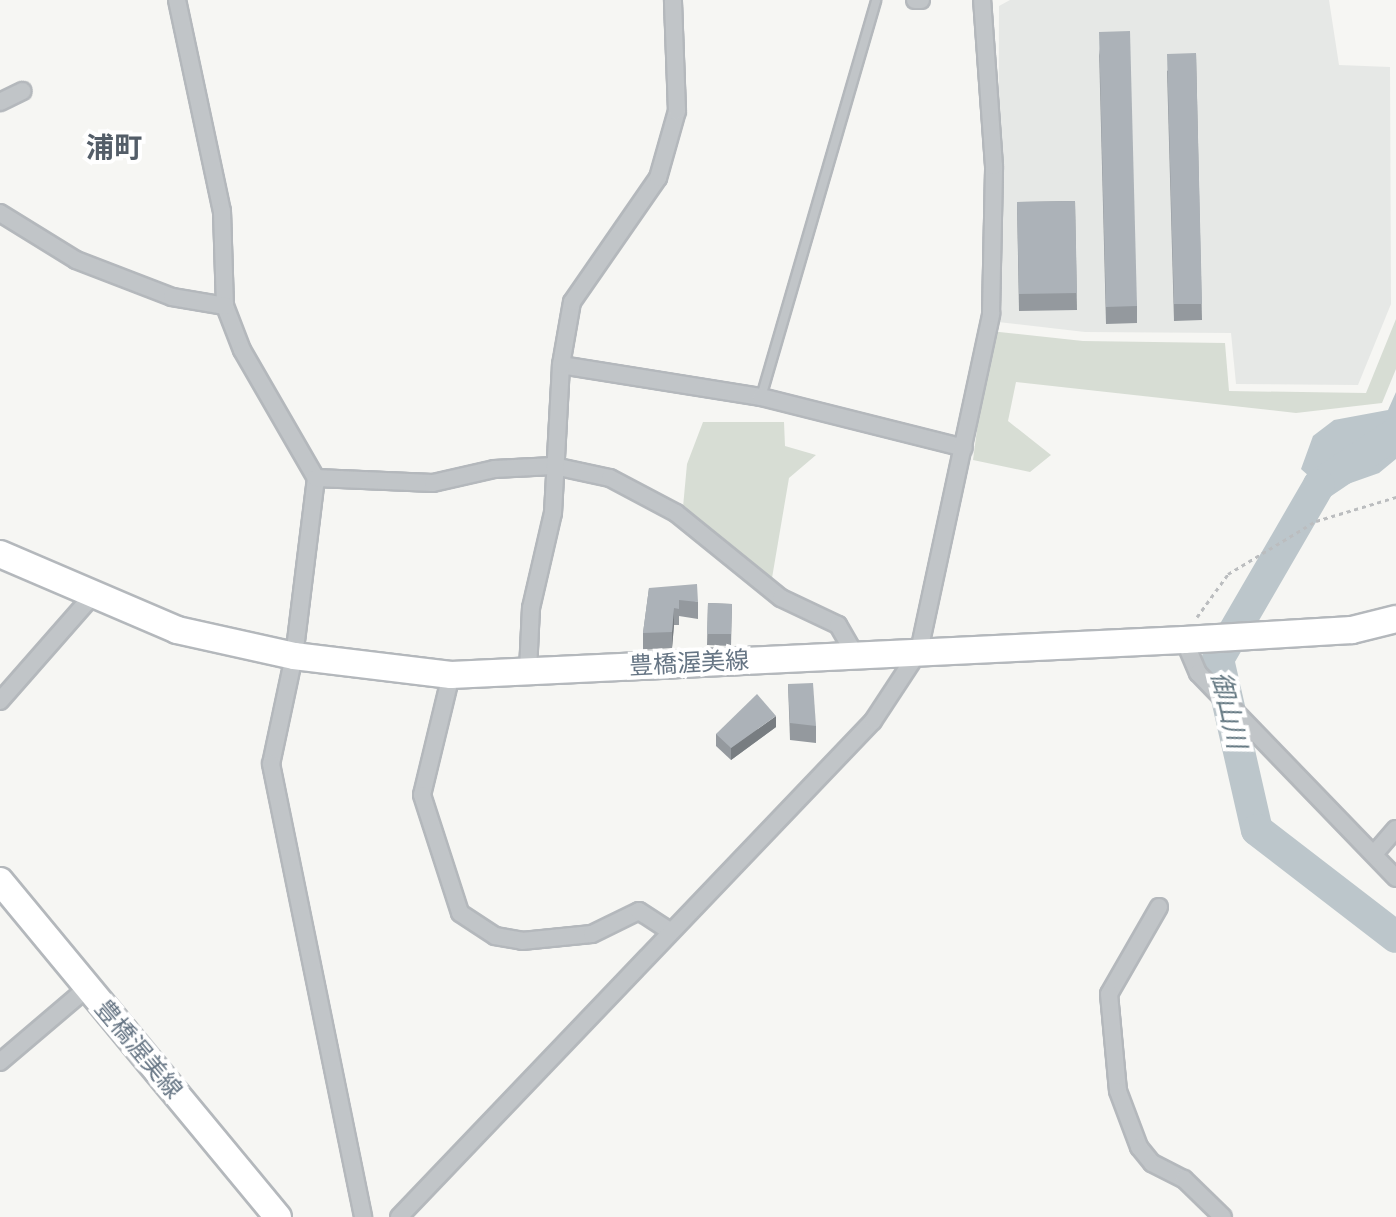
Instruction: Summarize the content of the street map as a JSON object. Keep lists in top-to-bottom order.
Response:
{
  "streets": {
    "main road": ["豊橋渥美線"]
  },
  "districts": ["浦町"],
  "water": ["御山川"]
}
